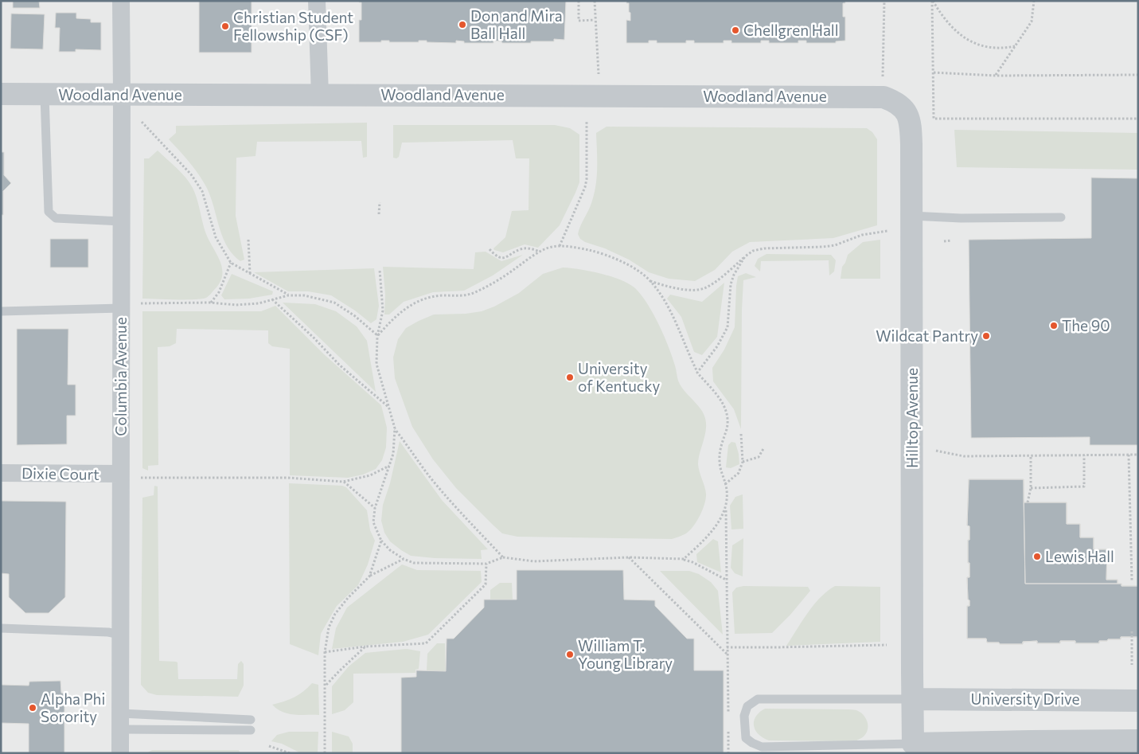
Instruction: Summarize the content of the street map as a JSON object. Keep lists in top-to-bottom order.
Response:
{
  "streets": {
    "street": [
      "Woodland Avenue",
      "Columbia Avenue",
      "Hilltop Avenue",
      "Dixie Court",
      "University Drive"
    ]
  },
  "crossings": [
    ["Woodland Avenue", "Columbia Avenue"],
    ["Woodland Avenue", "Hilltop Avenue"],
    ["Columbia Avenue", "Dixie Court"],
    ["Hilltop Avenue", "University Drive"]
  ],
  "places": [
    "Don and Mira Ball Hall",
    "Christian Student Fellowship (CSF)",
    "Chellgren Hall",
    "The 90",
    "Wildcat Pantry",
    "University of Kentucky",
    "Lewis Hall",
    "William T. Young Library",
    "Alpha Phi Sorority"
  ]
}
